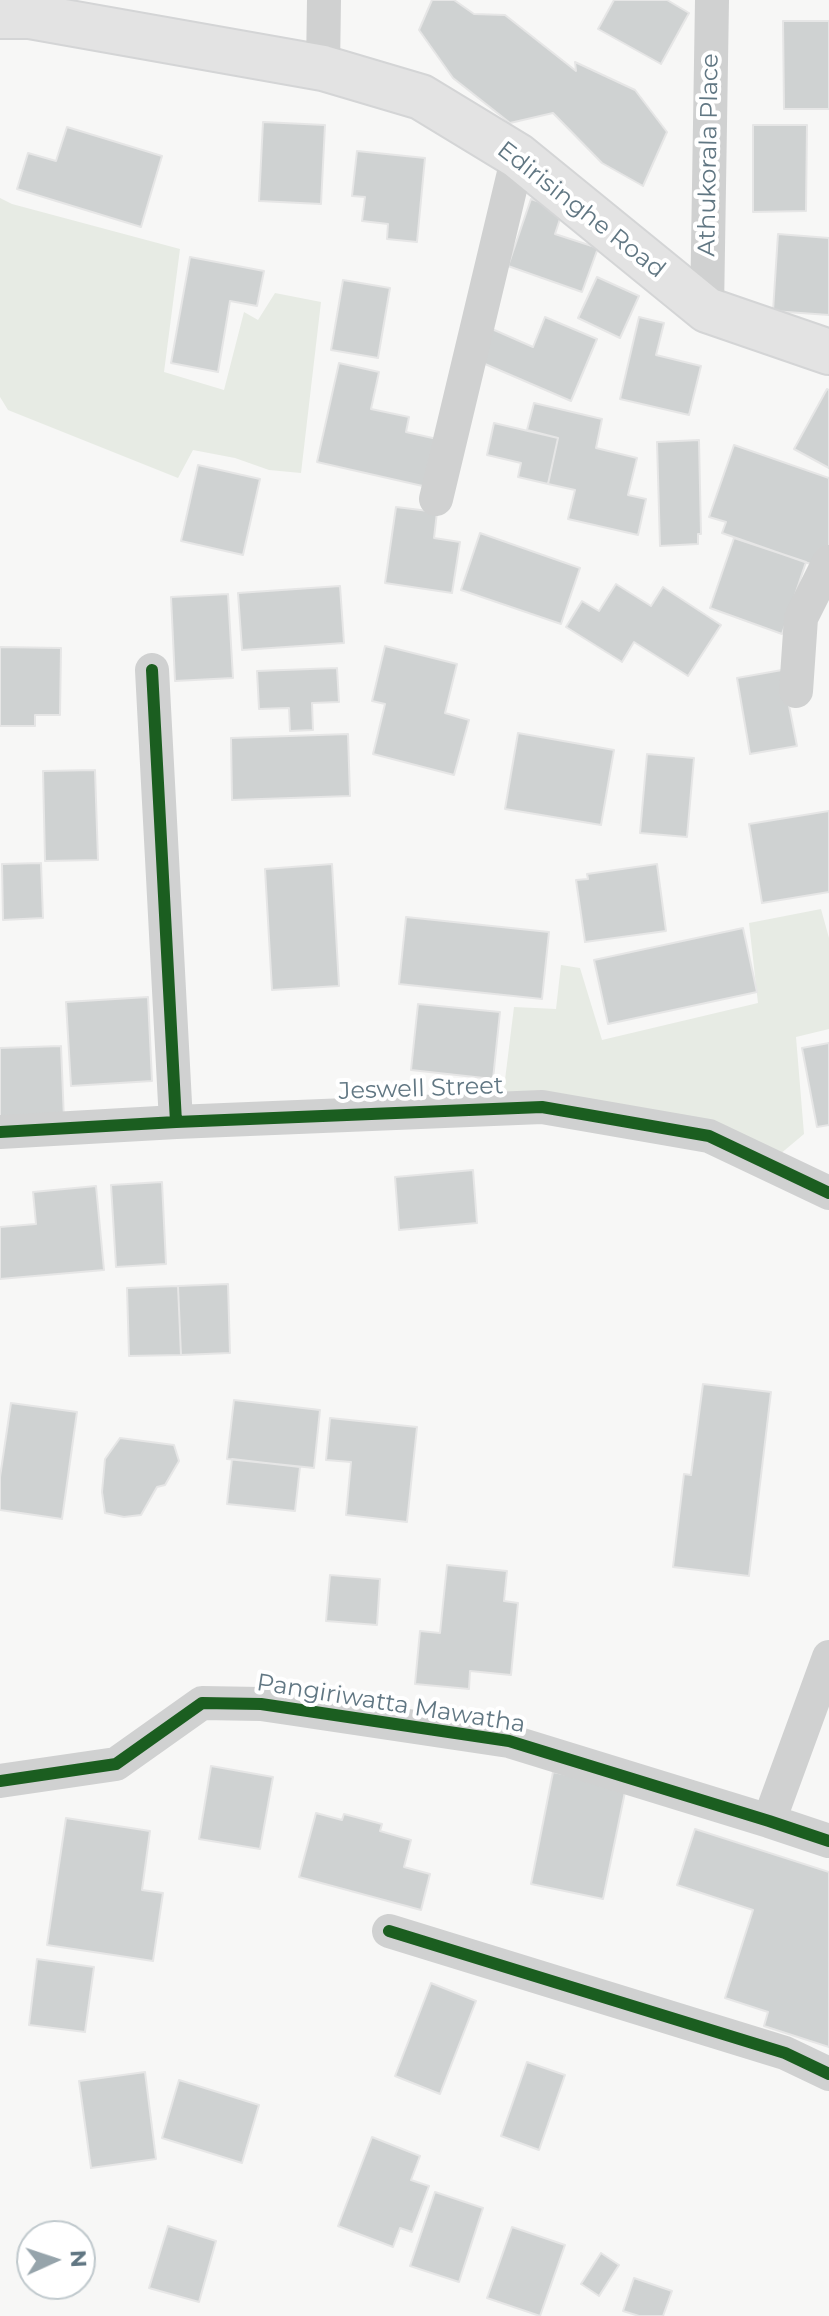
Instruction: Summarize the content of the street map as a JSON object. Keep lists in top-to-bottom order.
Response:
{
  "streets": {
    "main road": ["Edirisinghe Road"],
    "street": ["Athukorala Place", "Jeswell Street", "Pangiriwatta Mawatha"]
  },
  "crossings": [
    ["Athukorala Place", "Edirisinghe Road"]
  ],
  "north": "right"
}
